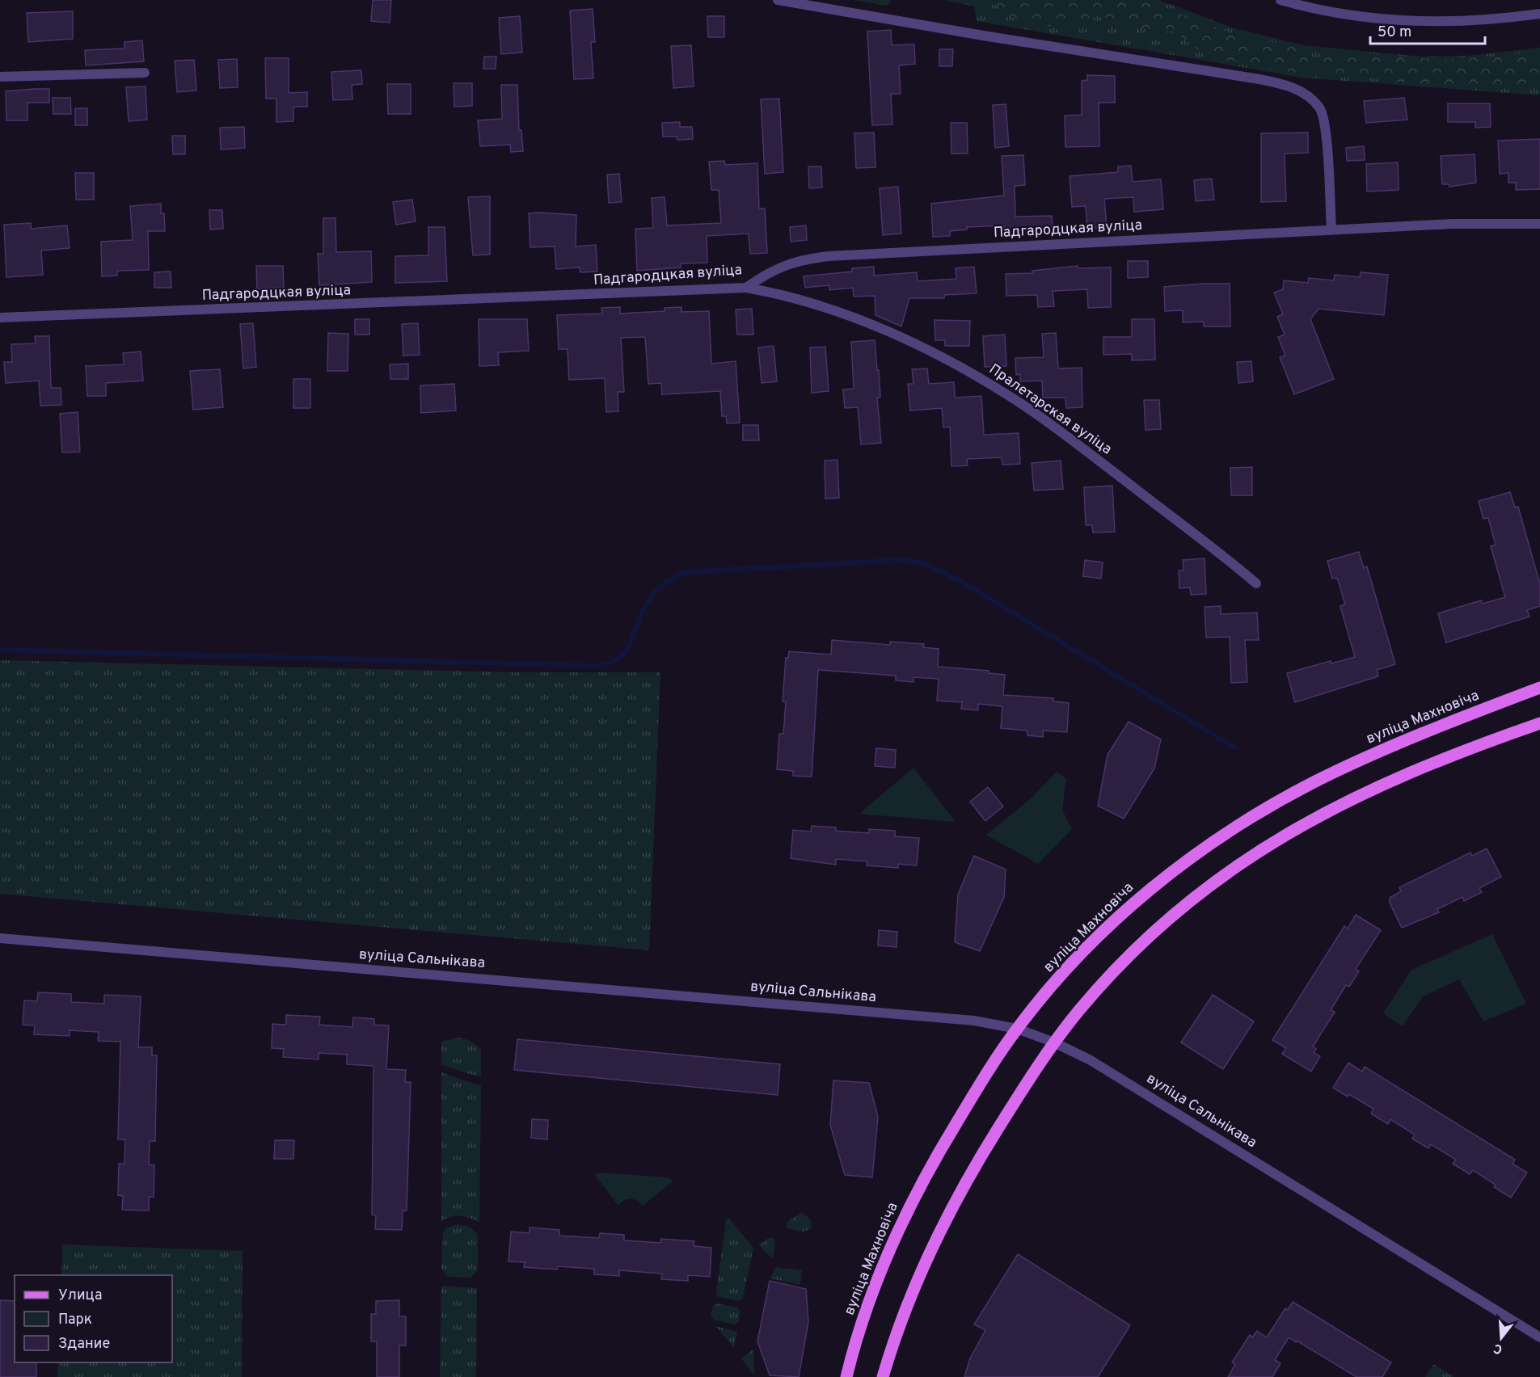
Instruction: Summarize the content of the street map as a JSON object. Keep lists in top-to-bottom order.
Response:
{
  "streets": {
    "main road": ["вуліца Махновіча"],
    "street": ["Падгародцкая вуліца", "Пралетарская вуліца", "вуліца Сальнікава"]
  },
  "crossings": [
    ["Падгародцкая вуліца", "Пралетарская вуліца"],
    ["вуліца Махновіча", "вуліца Сальнікава"]
  ],
  "legend": ["Улица", "Парк", "Здание"],
  "scale_bar": "50 m",
  "north": "bottom"
}
